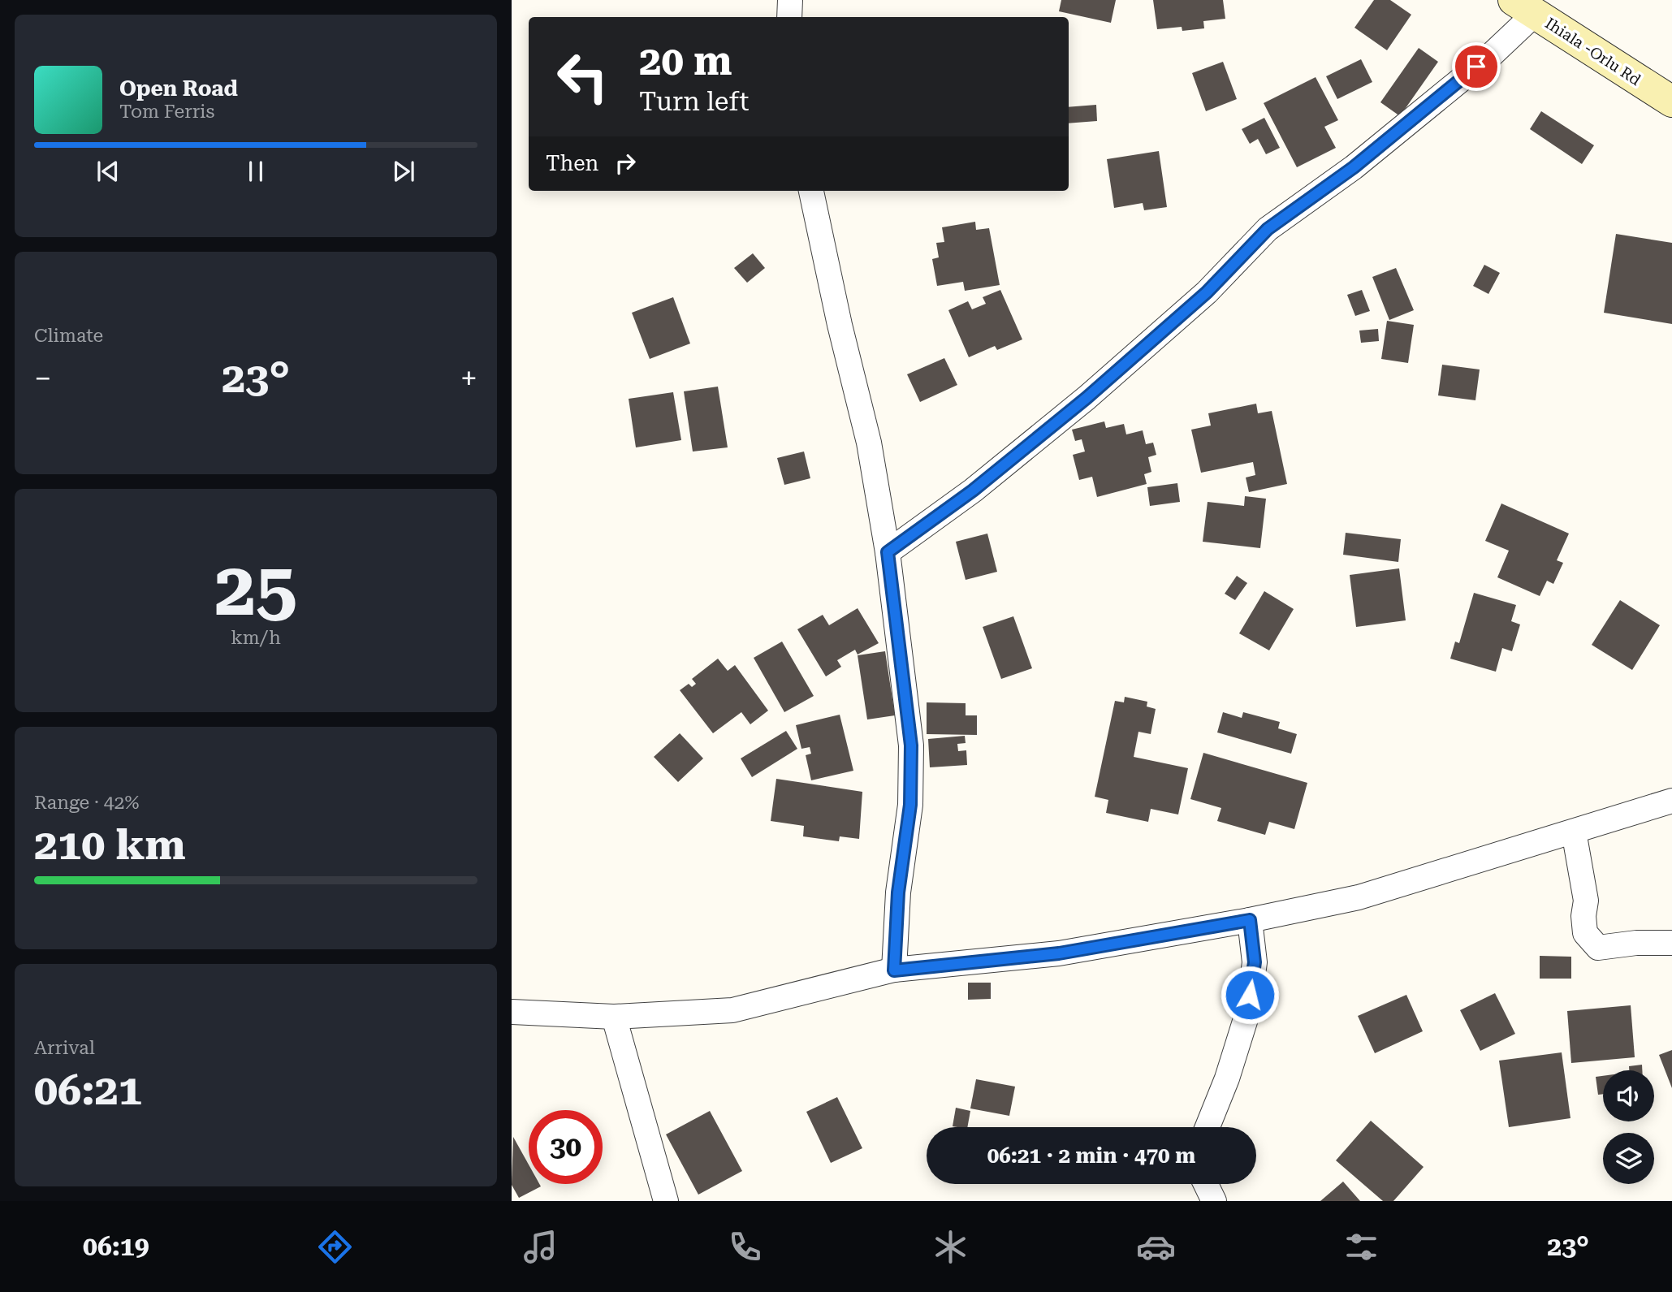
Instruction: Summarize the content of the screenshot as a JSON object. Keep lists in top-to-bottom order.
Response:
{
  "streets": {
    "main road": ["Ihiala -Orlu Rd"]
  },
  "page": {
    "turn": ["20 m", "Turn left"],
    "song": ["Open Road", "Tom Ferris"],
    "then": "Then",
    "tile": [
      "Climate",
      ["25", "km/h"],
      ["Range · 42%", "210 km"],
      ["Arrival", "06:21"]
    ],
    "heat": ["−", "23°", "+"],
    "limit": "30",
    "trip": "06:21 · 2 min · 470 m",
    "tabs": ["06:19", "23°"]
  }
}
